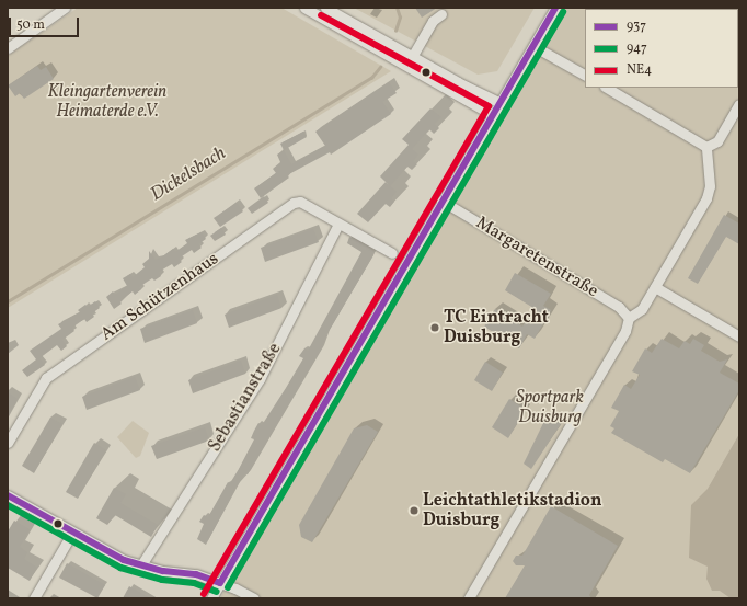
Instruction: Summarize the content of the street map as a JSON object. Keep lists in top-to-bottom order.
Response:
{
  "streets": {
    "street": ["Margaretenstraße", "Am Schützenhaus", "Sebastianstraße"]
  },
  "crossings": [
    ["Am Schützenhaus", "Sebastianstraße"]
  ],
  "water": ["Dickelsbach"],
  "parks": ["Kleingartenverein Heimaterde e.V.", "Sportpark Duisburg"],
  "places": ["TC Eintracht Duisburg", "Leichtathletikstadion Duisburg"],
  "lines": ["transit line 937", "transit line 947", "transit line NE4"],
  "legend": ["937", "947", "NE4"],
  "scale_bar": "50 m"
}
